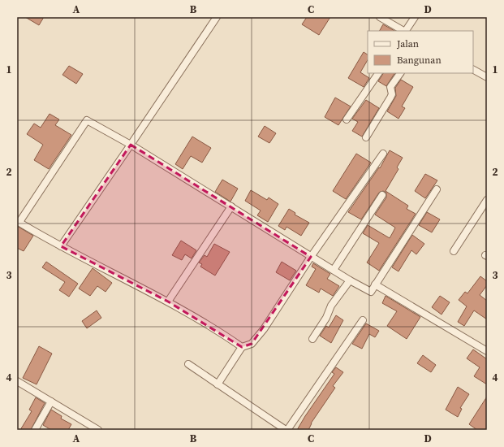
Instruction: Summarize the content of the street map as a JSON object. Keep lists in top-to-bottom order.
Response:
{
  "legend": ["Jalan", "Bangunan"],
  "grid": {
    "columns": [
      "A",
      "B",
      "C",
      "D"
    ],
    "rows": [
      "1",
      "2",
      "3",
      "4"
    ]
  }
}
